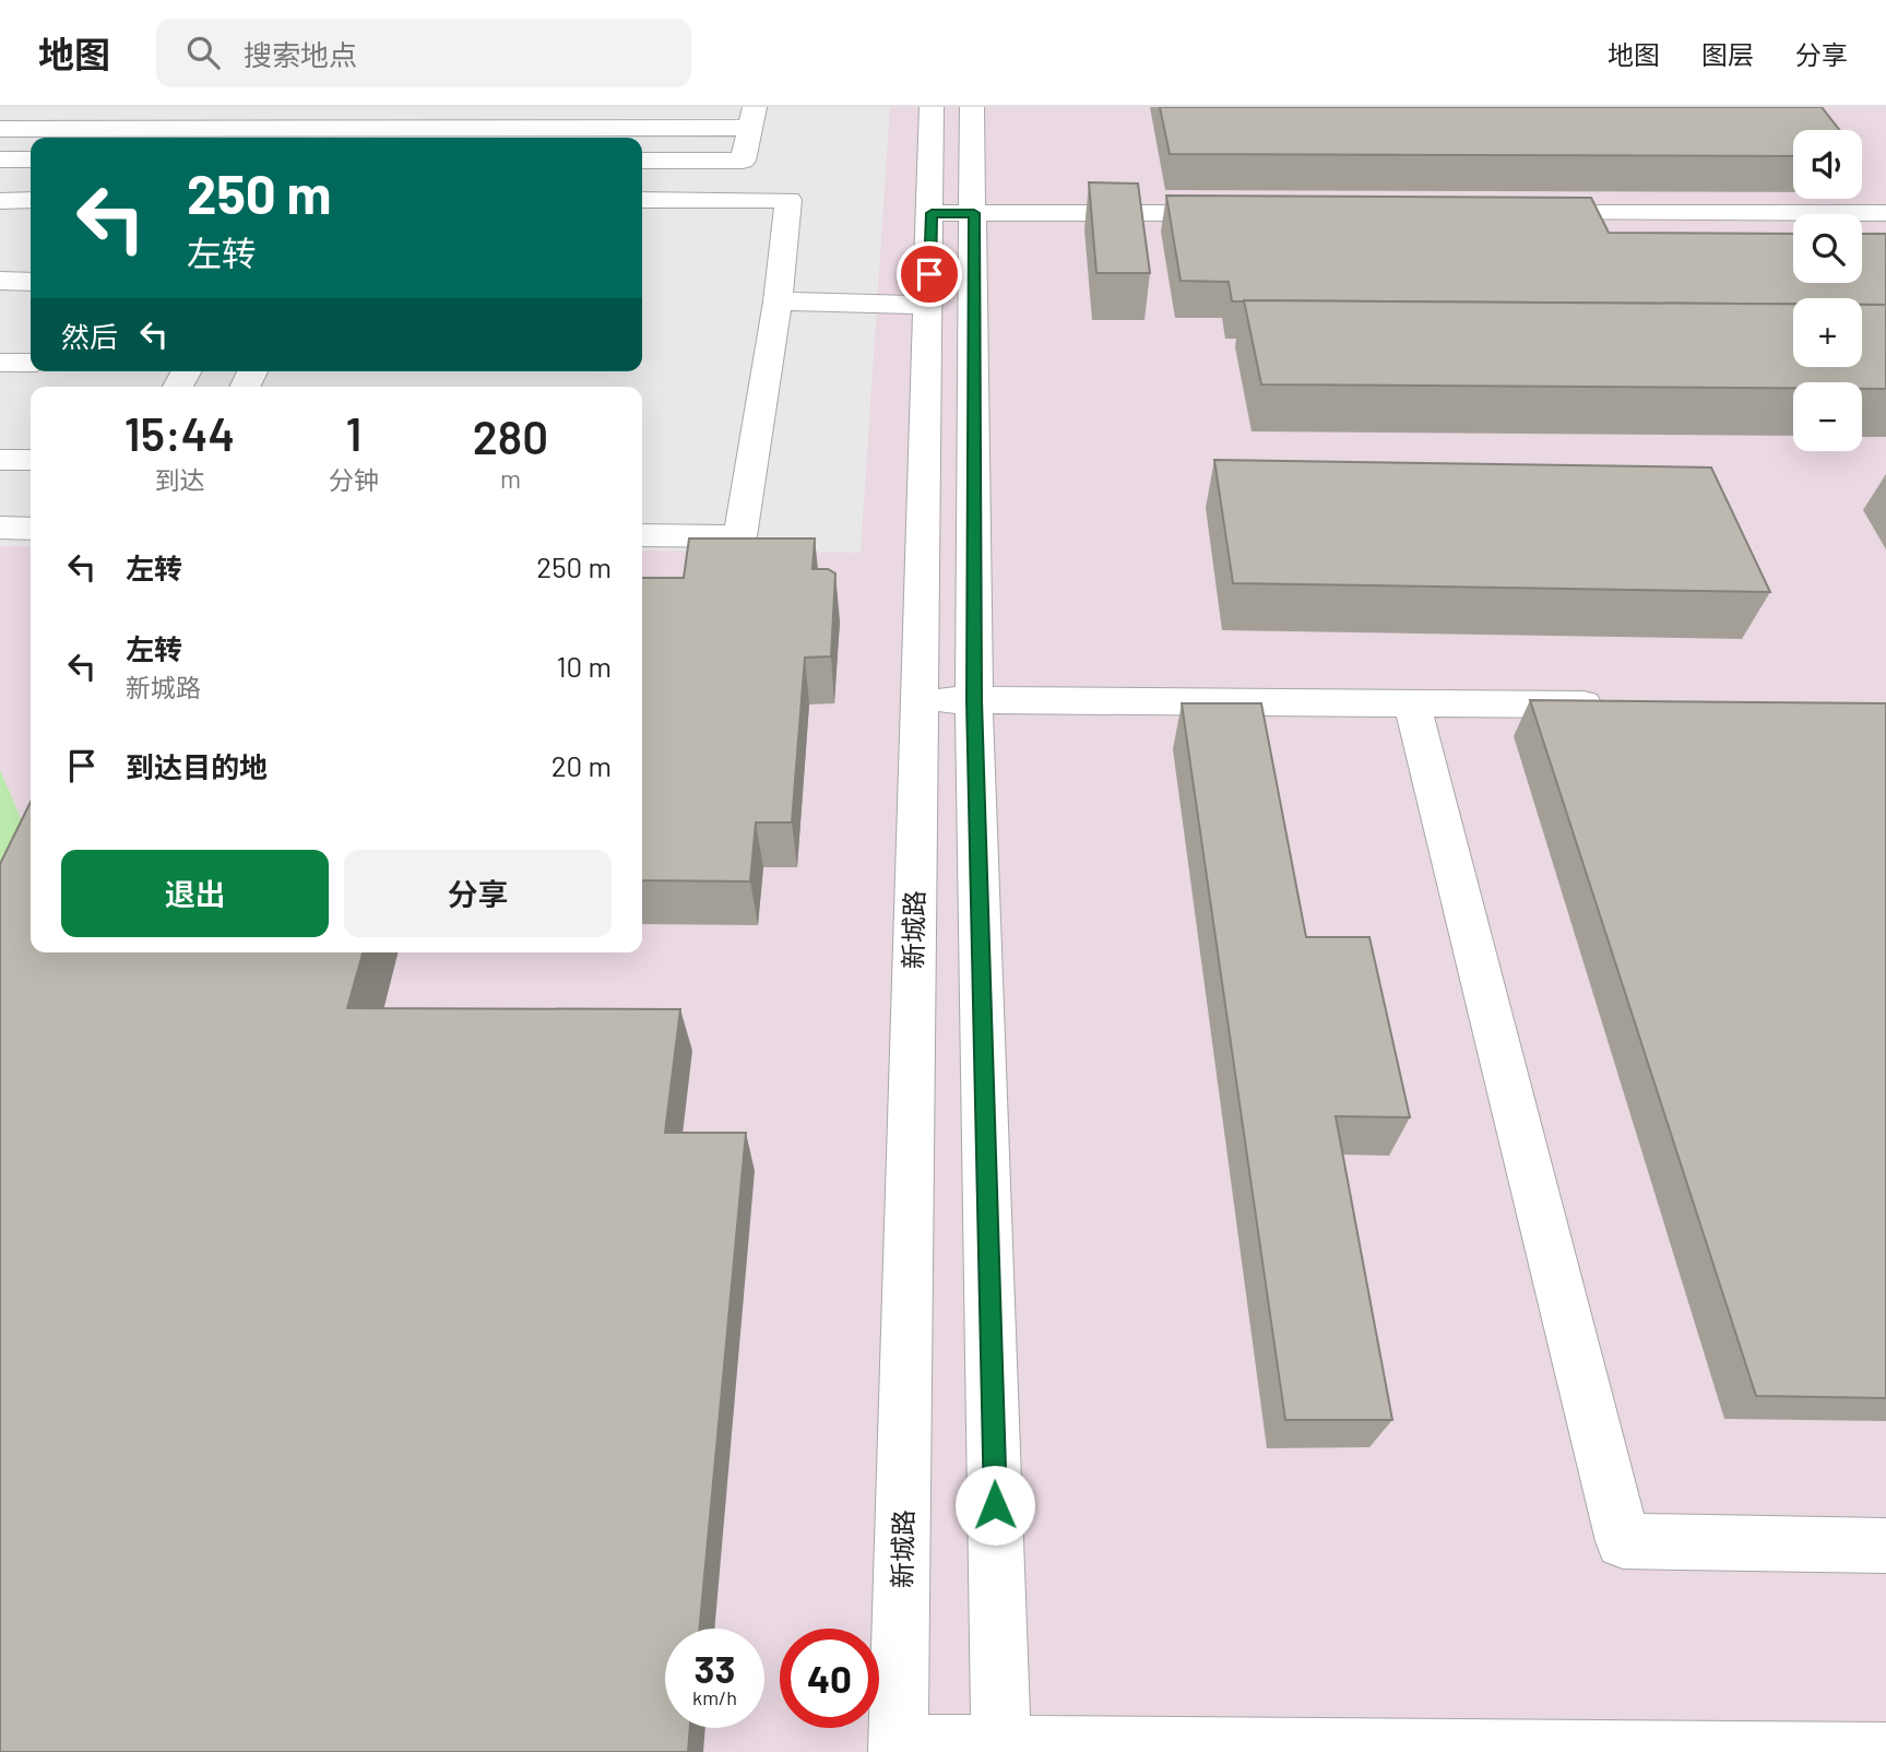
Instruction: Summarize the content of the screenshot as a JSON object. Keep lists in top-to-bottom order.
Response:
{
  "streets": {
    "street": ["新城路"]
  },
  "page": {
    "header": "地图",
    "search": "搜索地点",
    "nav": ["地图", "图层", "分享"],
    "map_buttons": ["+", "−"],
    "turn": ["250 m", "左转"],
    "then": "然后",
    "eta": [
      "15:44",
      "到达",
      "1",
      "分钟",
      "280",
      "m"
    ],
    "list": [
      {
        "name": "左转",
        "value": "250 m"
      },
      {
        "name": "左转",
        "note": "新城路",
        "value": "10 m"
      },
      {
        "name": "到达目的地",
        "value": "20 m"
      }
    ],
    "buttons": ["退出", "分享"],
    "speed": "33 km/h",
    "limit": "40"
  }
}
